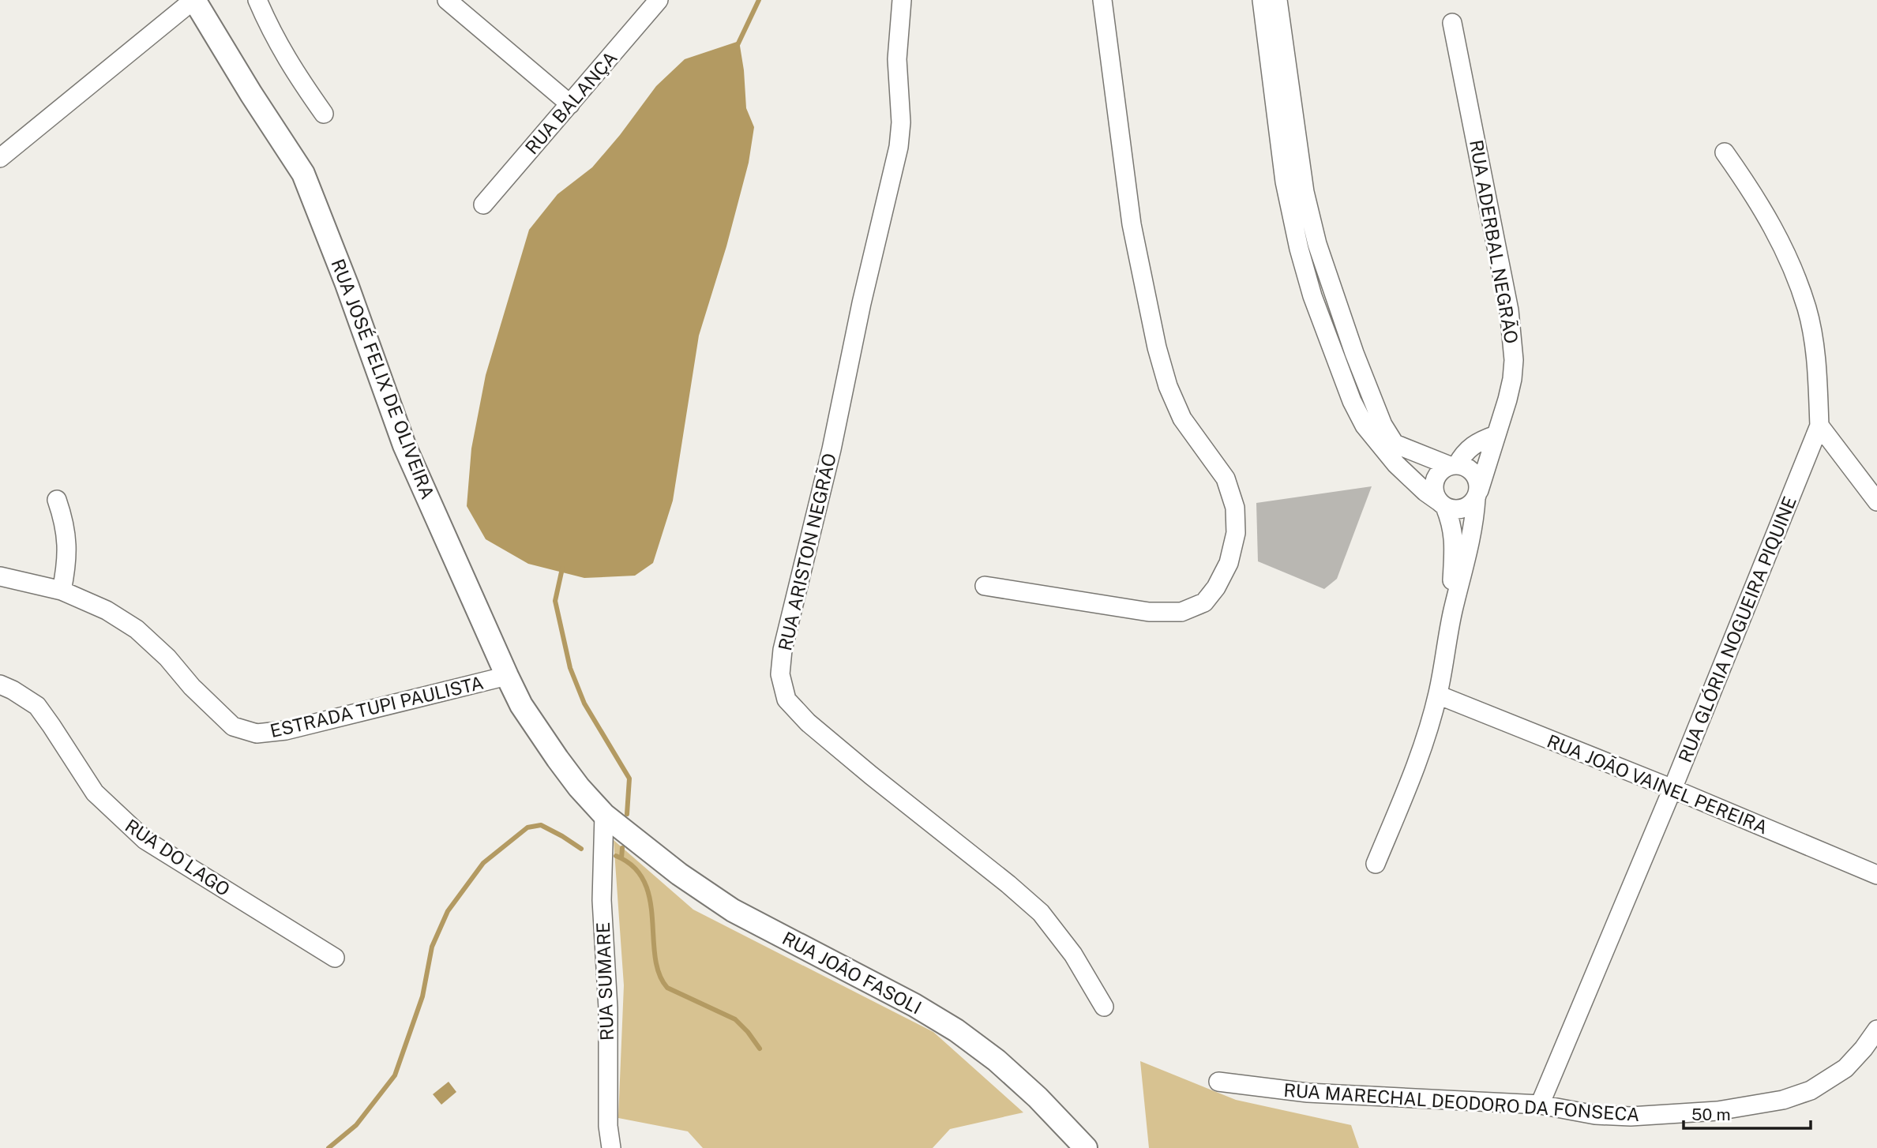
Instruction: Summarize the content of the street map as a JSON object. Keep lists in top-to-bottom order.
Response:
{
  "streets": {
    "main road": ["RUA JOSÉ FELIX DE OLIVEIRA", "RUA JOÃO FASOLI"],
    "street": [
      "RUA BALANÇA",
      "RUA ADERBAL NEGRÃO",
      "RUA ARISTON NEGRÃO",
      "RUA GLÓRIA NOGUEIRA PIQUINE",
      "ESTRADA TUPI PAULISTA",
      "RUA JOÃO VAINEL PEREIRA",
      "RUA DO LAGO",
      "RUA SUMARE",
      "RUA MARECHAL DEODORO DA FONSECA"
    ]
  },
  "crossings": [
    ["RUA ADERBAL NEGRÃO", "RUA JOÃO VAINEL PEREIRA"],
    ["RUA JOSÉ FELIX DE OLIVEIRA", "ESTRADA TUPI PAULISTA"],
    ["RUA JOSÉ FELIX DE OLIVEIRA", "RUA JOÃO FASOLI"],
    ["RUA JOSÉ FELIX DE OLIVEIRA", "RUA SUMARE"],
    ["RUA GLÓRIA NOGUEIRA PIQUINE", "RUA JOÃO VAINEL PEREIRA"],
    ["RUA GLÓRIA NOGUEIRA PIQUINE", "RUA MARECHAL DEODORO DA FONSECA"],
    ["RUA JOÃO FASOLI", "RUA SUMARE"]
  ],
  "scale_bar": "50 m"
}
